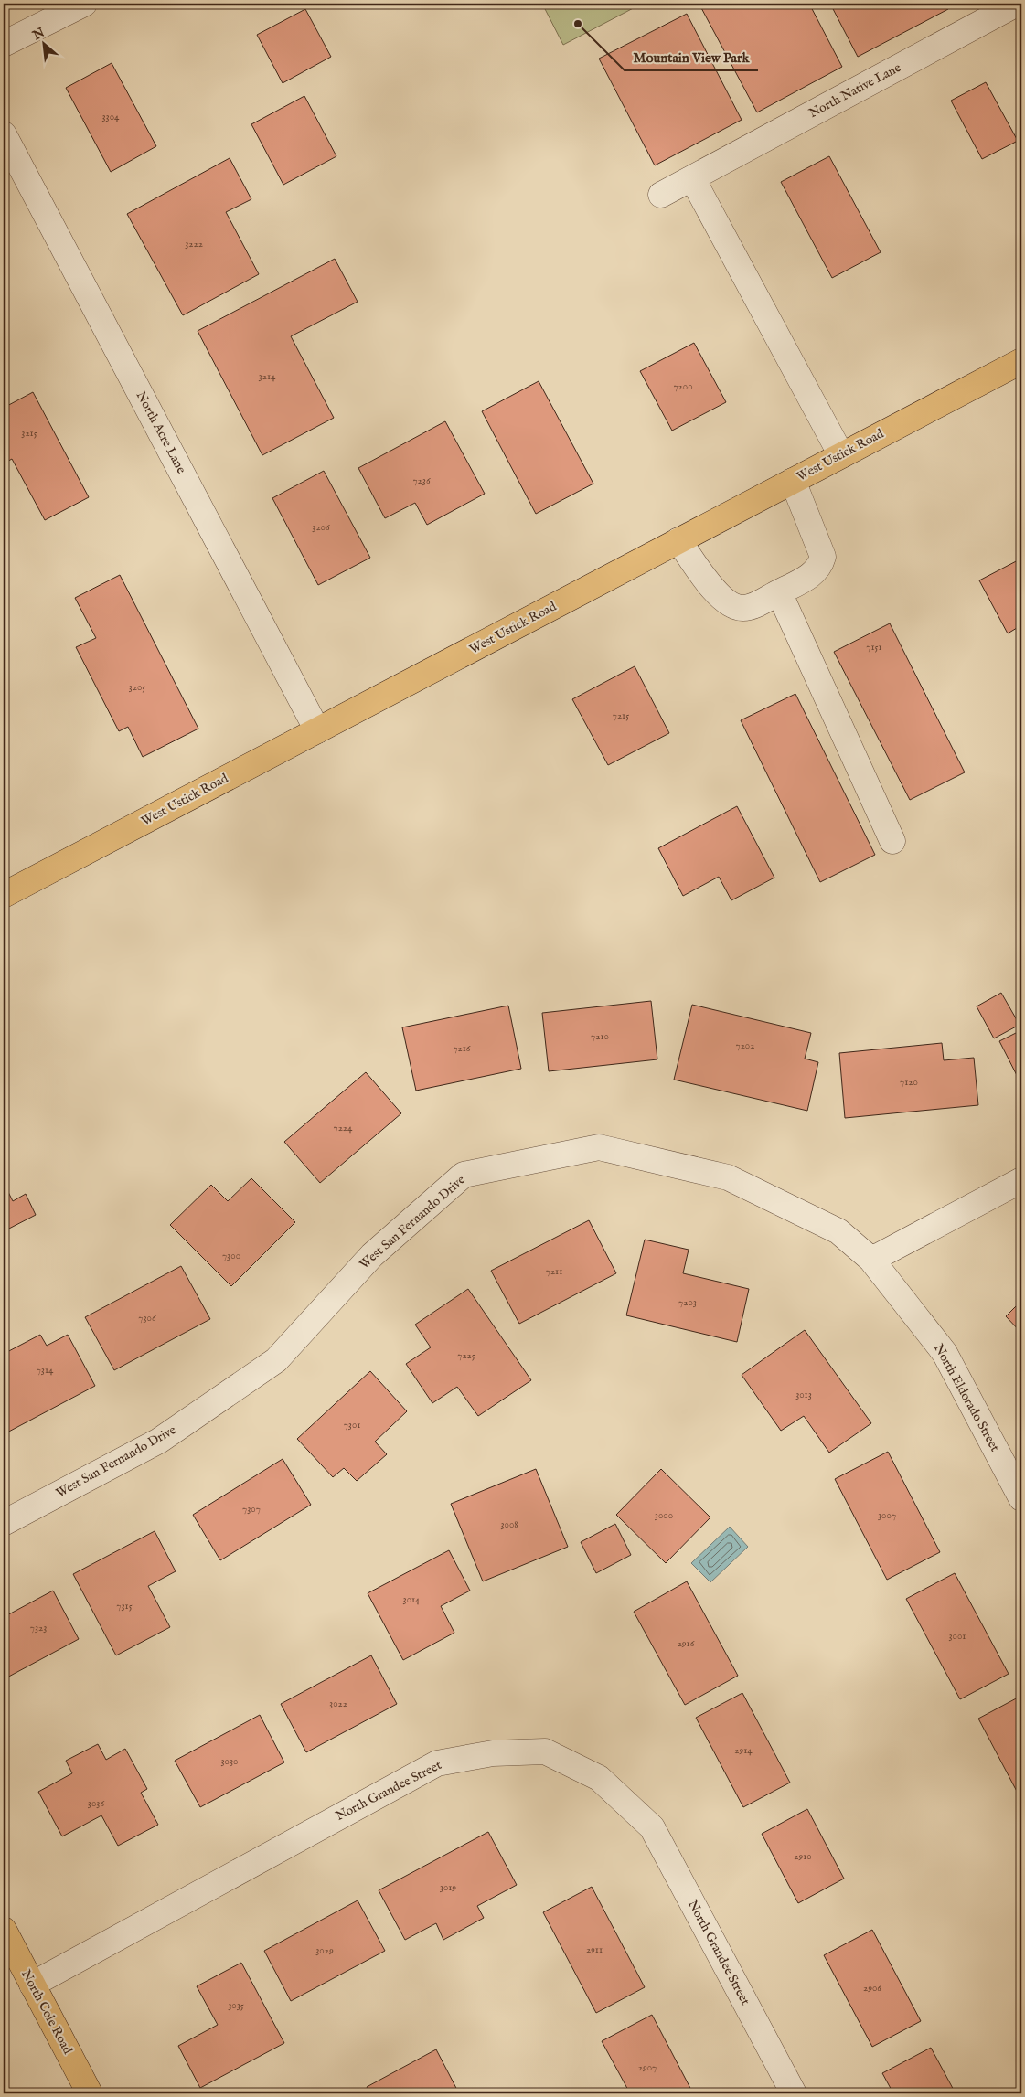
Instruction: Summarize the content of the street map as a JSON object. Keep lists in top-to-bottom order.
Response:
{
  "streets": {
    "main road": ["West Ustick Road", "North Cole Road"],
    "street": [
      "North Native Lane",
      "North Acre Lane",
      "West San Fernando Drive",
      "North Eldorado Street",
      "North Grandee Street"
    ]
  },
  "crossings": [
    ["North Acre Lane", "West Ustick Road"],
    ["West San Fernando Drive", "North Eldorado Street"],
    ["North Grandee Street", "North Cole Road"]
  ],
  "places": ["Mountain View Park"],
  "house_numbers": [
    "3304",
    "3222",
    "3214",
    "7200",
    "3215",
    "7236",
    "3206",
    "7151",
    "3205",
    "7215",
    "7210",
    "7202",
    "7216",
    "7120",
    "7224",
    "7300",
    "7211",
    "7203",
    "7306",
    "7225",
    "7314",
    "3013",
    "7301",
    "7307",
    "3000",
    "3007",
    "3008",
    "3014",
    "7315",
    "7323",
    "3001",
    "2916",
    "3022",
    "2914",
    "3030",
    "3036",
    "2910",
    "3019",
    "2911",
    "3029",
    "2906",
    "3035",
    "2907"
  ],
  "north": "top left"
}
